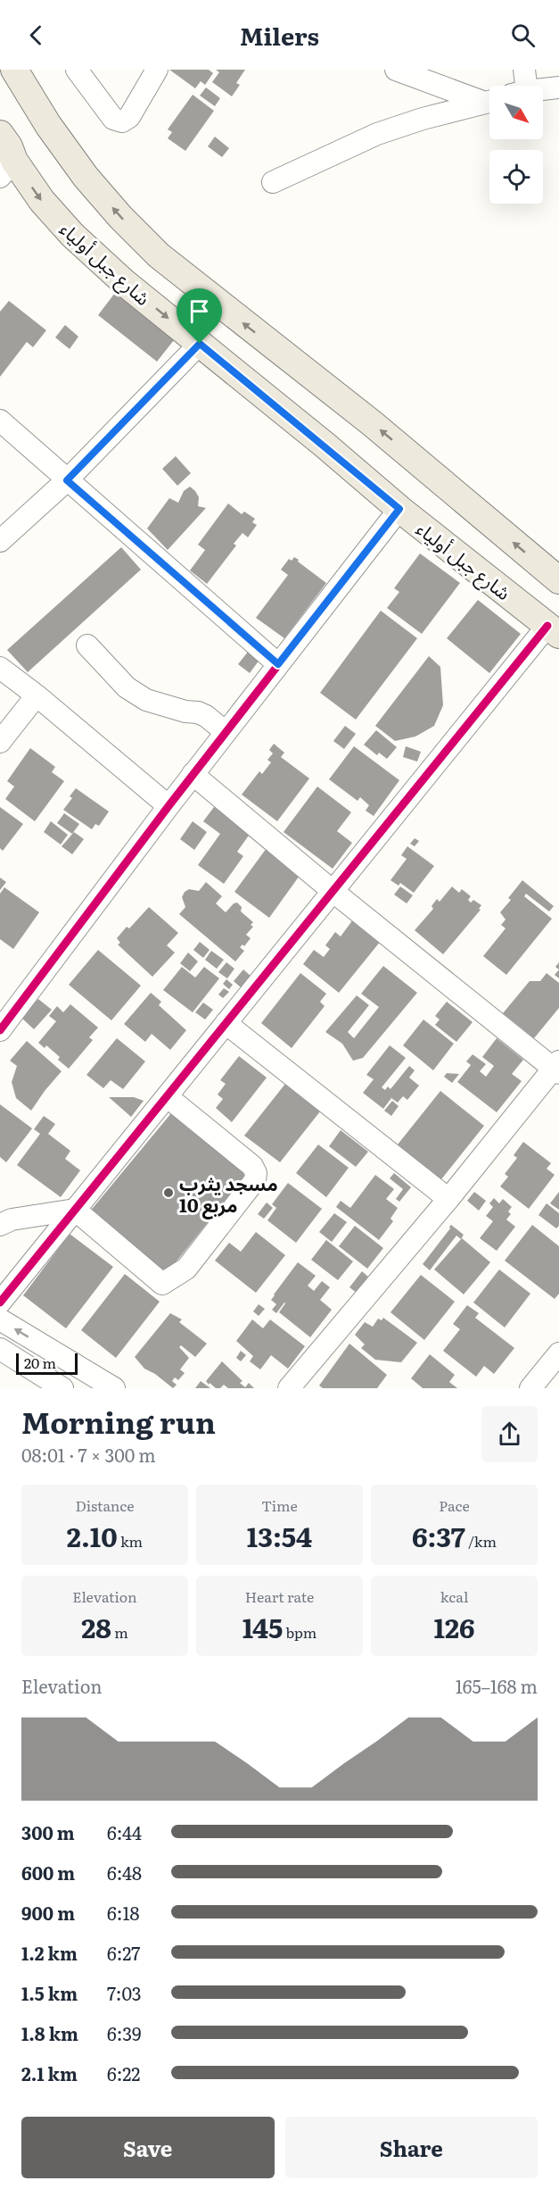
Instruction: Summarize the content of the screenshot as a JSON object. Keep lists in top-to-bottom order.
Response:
{
  "streets": {
    "main road": ["شارع جبل أولياء"]
  },
  "places": ["مسجد يثرب مربع 10"],
  "scale_bar": "20 m",
  "north": "bottom right",
  "page": {
    "header": "Milers",
    "scale": "20 m",
    "heading": ["Morning run", "08:01 · 7 × 300 m"],
    "stats": [
      ["Distance", "2.10 km"],
      ["Time", "13:54"],
      ["Pace", "6:37 /km"],
      ["Elevation", "28 m"],
      ["Heart rate", "145 bpm"],
      ["kcal", "126"]
    ],
    "chart": ["Elevation", "165–168 m"],
    "list": [
      {
        "name": "300 m",
        "note": "6:44"
      },
      {
        "name": "600 m",
        "note": "6:48"
      },
      {
        "name": "900 m",
        "note": "6:18"
      },
      {
        "name": "1.2 km",
        "note": "6:27"
      },
      {
        "name": "1.5 km",
        "note": "7:03"
      },
      {
        "name": "1.8 km",
        "note": "6:39"
      },
      {
        "name": "2.1 km",
        "note": "6:22"
      }
    ],
    "buttons": ["Save", "Share"]
  }
}
